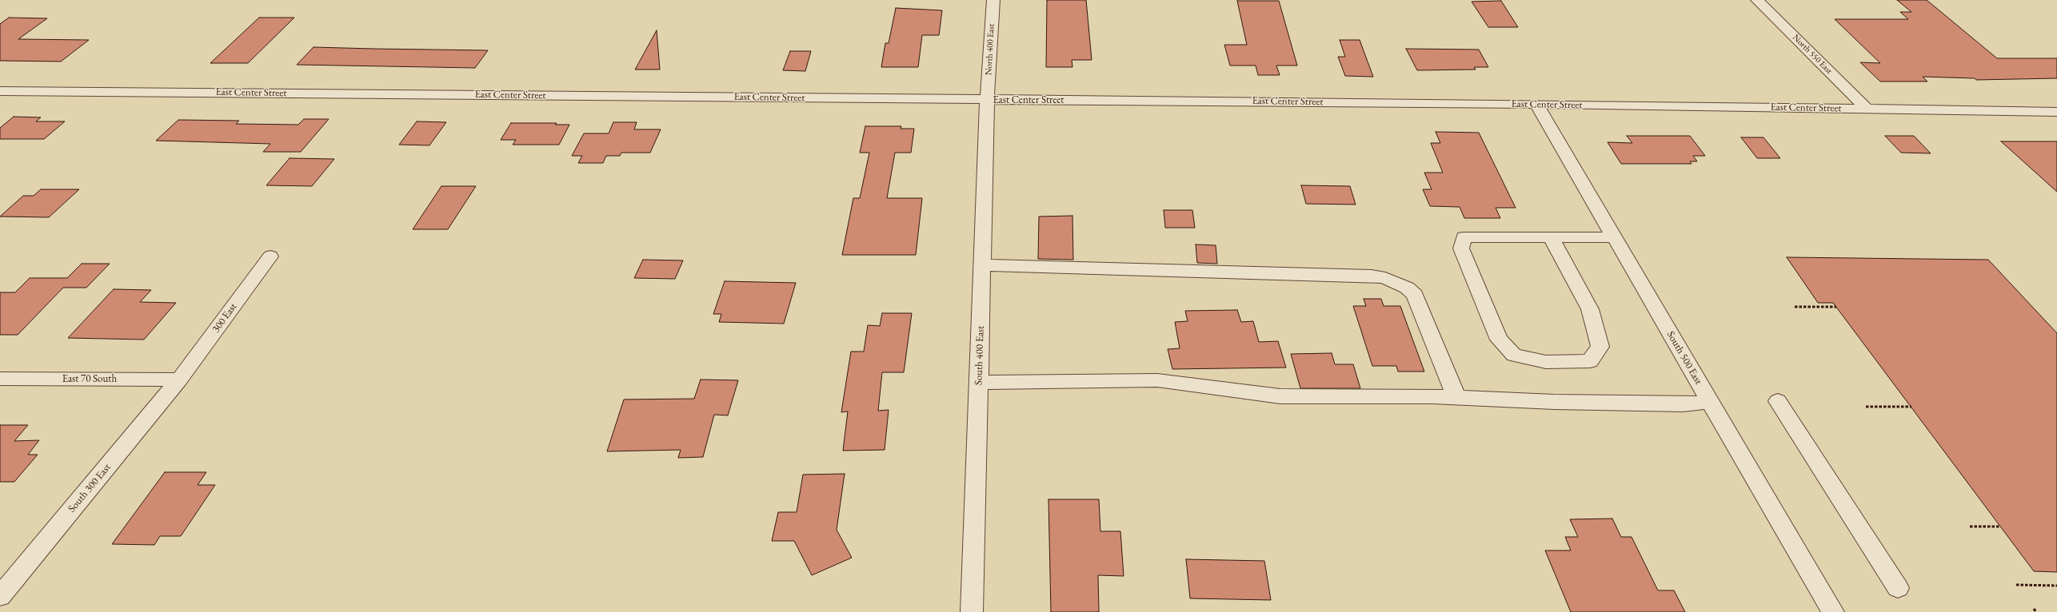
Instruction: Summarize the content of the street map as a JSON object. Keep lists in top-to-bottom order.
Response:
{
  "streets": {
    "street": [
      "North 400 East",
      "North 550 East",
      "East Center Street",
      "300 East",
      "South 400 East",
      "South 500 East",
      "East 70 South",
      "South 300 East"
    ]
  },
  "crossings": [
    ["North 400 East", "East Center Street"],
    ["North 400 East", "South 400 East"],
    ["North 550 East", "East Center Street"],
    ["East Center Street", "South 400 East"],
    ["East Center Street", "South 500 East"],
    ["300 East", "East 70 South"],
    ["300 East", "South 300 East"],
    ["East 70 South", "South 300 East"]
  ]
}
